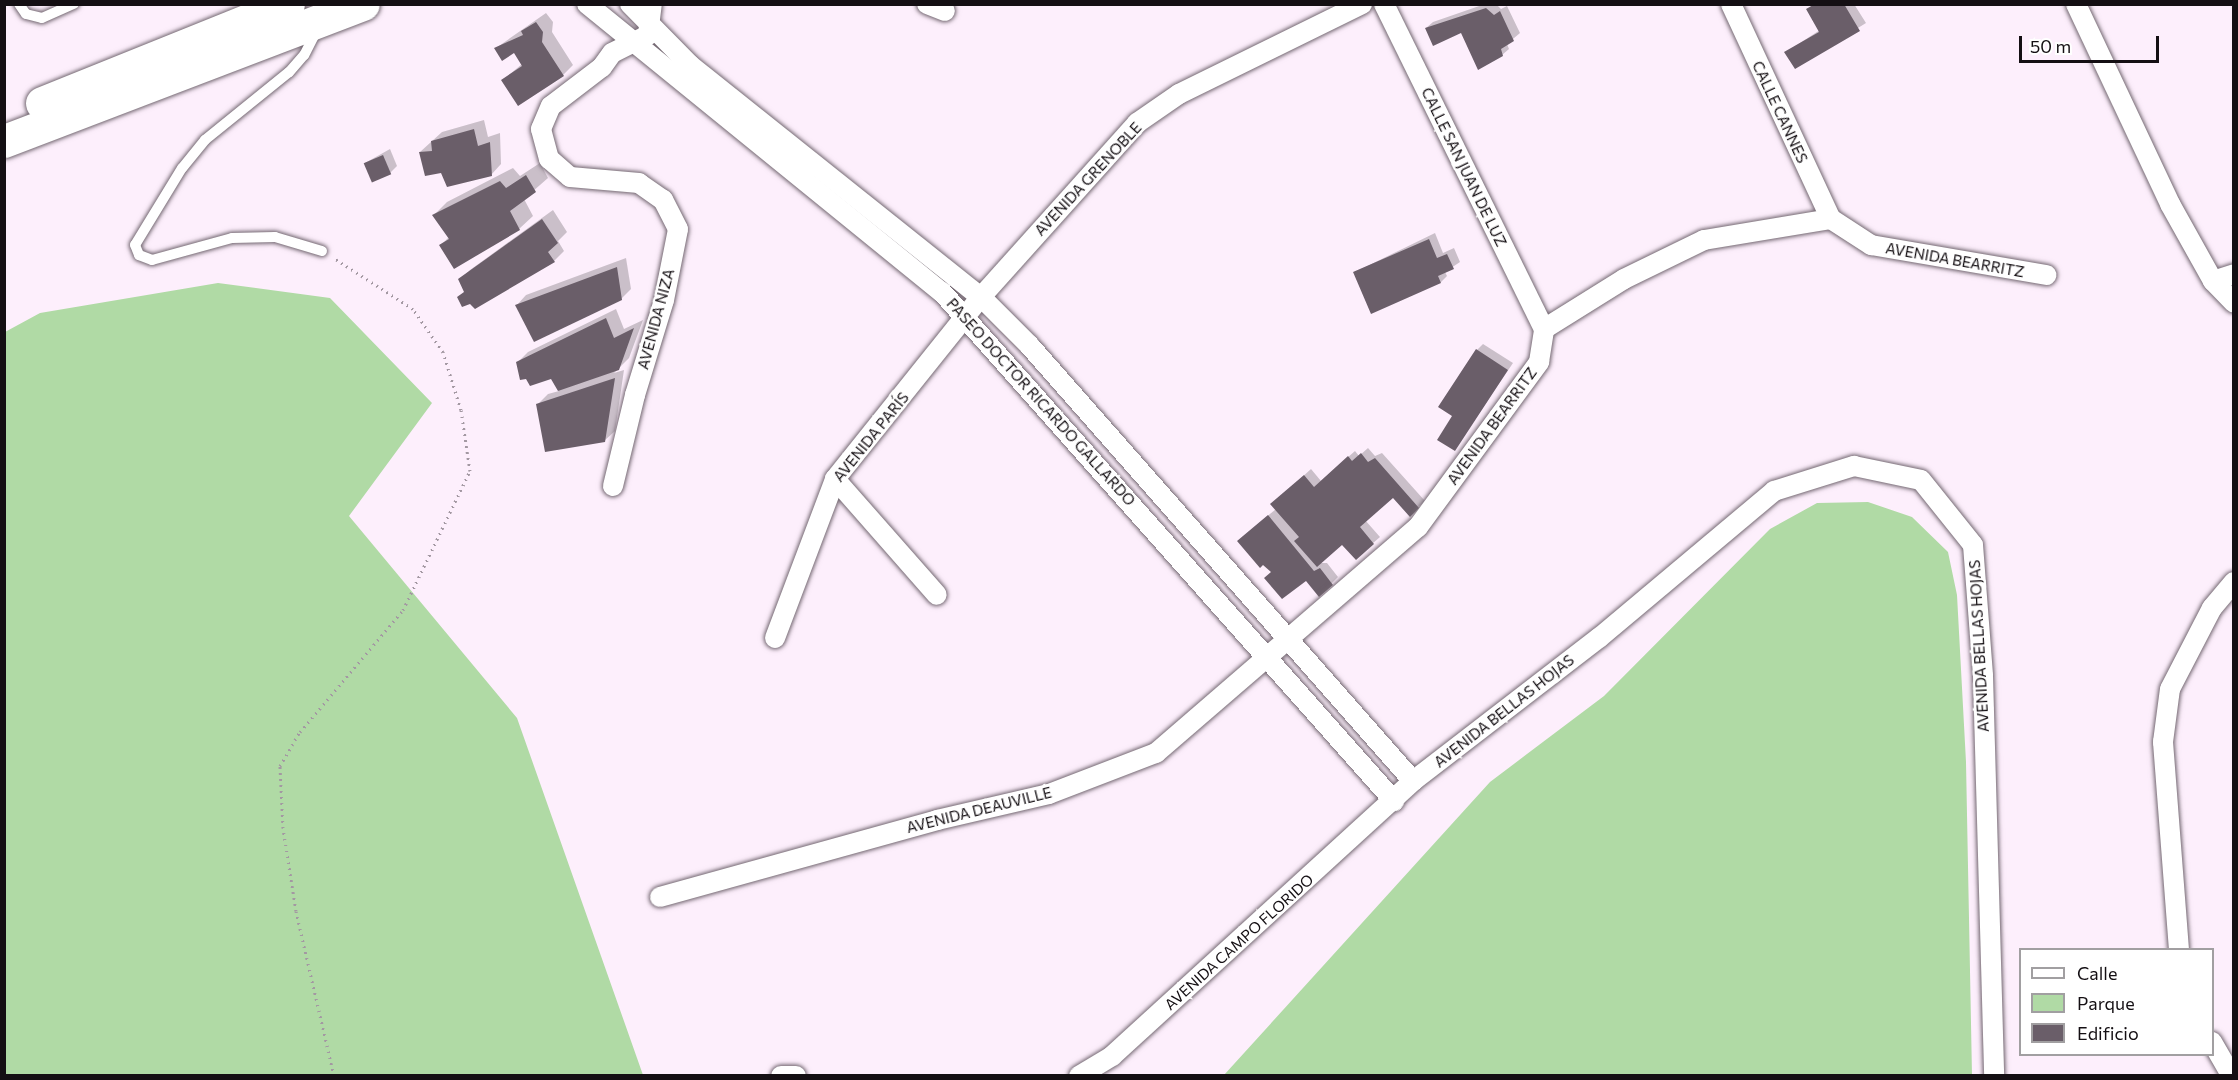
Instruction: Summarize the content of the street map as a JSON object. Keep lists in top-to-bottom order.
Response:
{
  "streets": {
    "street": [
      "CALLE CANNES",
      "CALLE SAN JUAN DE LUZ",
      "AVENIDA GRENOBLE",
      "AVENIDA BEARRITZ",
      "AVENIDA NIZA",
      "PASEO DOCTOR RICARDO GALLARDO",
      "AVENIDA PARÍS",
      "AVENIDA BELLAS HOJAS",
      "AVENIDA DEAUVILLE",
      "AVENIDA CAMPO FLORIDO"
    ]
  },
  "crossings": [
    ["CALLE CANNES", "AVENIDA BEARRITZ"],
    ["CALLE SAN JUAN DE LUZ", "AVENIDA BEARRITZ"],
    ["AVENIDA GRENOBLE", "PASEO DOCTOR RICARDO GALLARDO"],
    ["AVENIDA GRENOBLE", "AVENIDA PARÍS"],
    ["AVENIDA BEARRITZ", "PASEO DOCTOR RICARDO GALLARDO"],
    ["AVENIDA BEARRITZ", "AVENIDA DEAUVILLE"],
    ["AVENIDA NIZA", "PASEO DOCTOR RICARDO GALLARDO"],
    ["PASEO DOCTOR RICARDO GALLARDO", "AVENIDA PARÍS"],
    ["PASEO DOCTOR RICARDO GALLARDO", "AVENIDA BELLAS HOJAS"],
    ["PASEO DOCTOR RICARDO GALLARDO", "AVENIDA DEAUVILLE"],
    ["PASEO DOCTOR RICARDO GALLARDO", "AVENIDA CAMPO FLORIDO"],
    ["AVENIDA BELLAS HOJAS", "AVENIDA CAMPO FLORIDO"]
  ],
  "legend": ["Calle", "Parque", "Edificio"],
  "scale_bar": "50 m"
}
